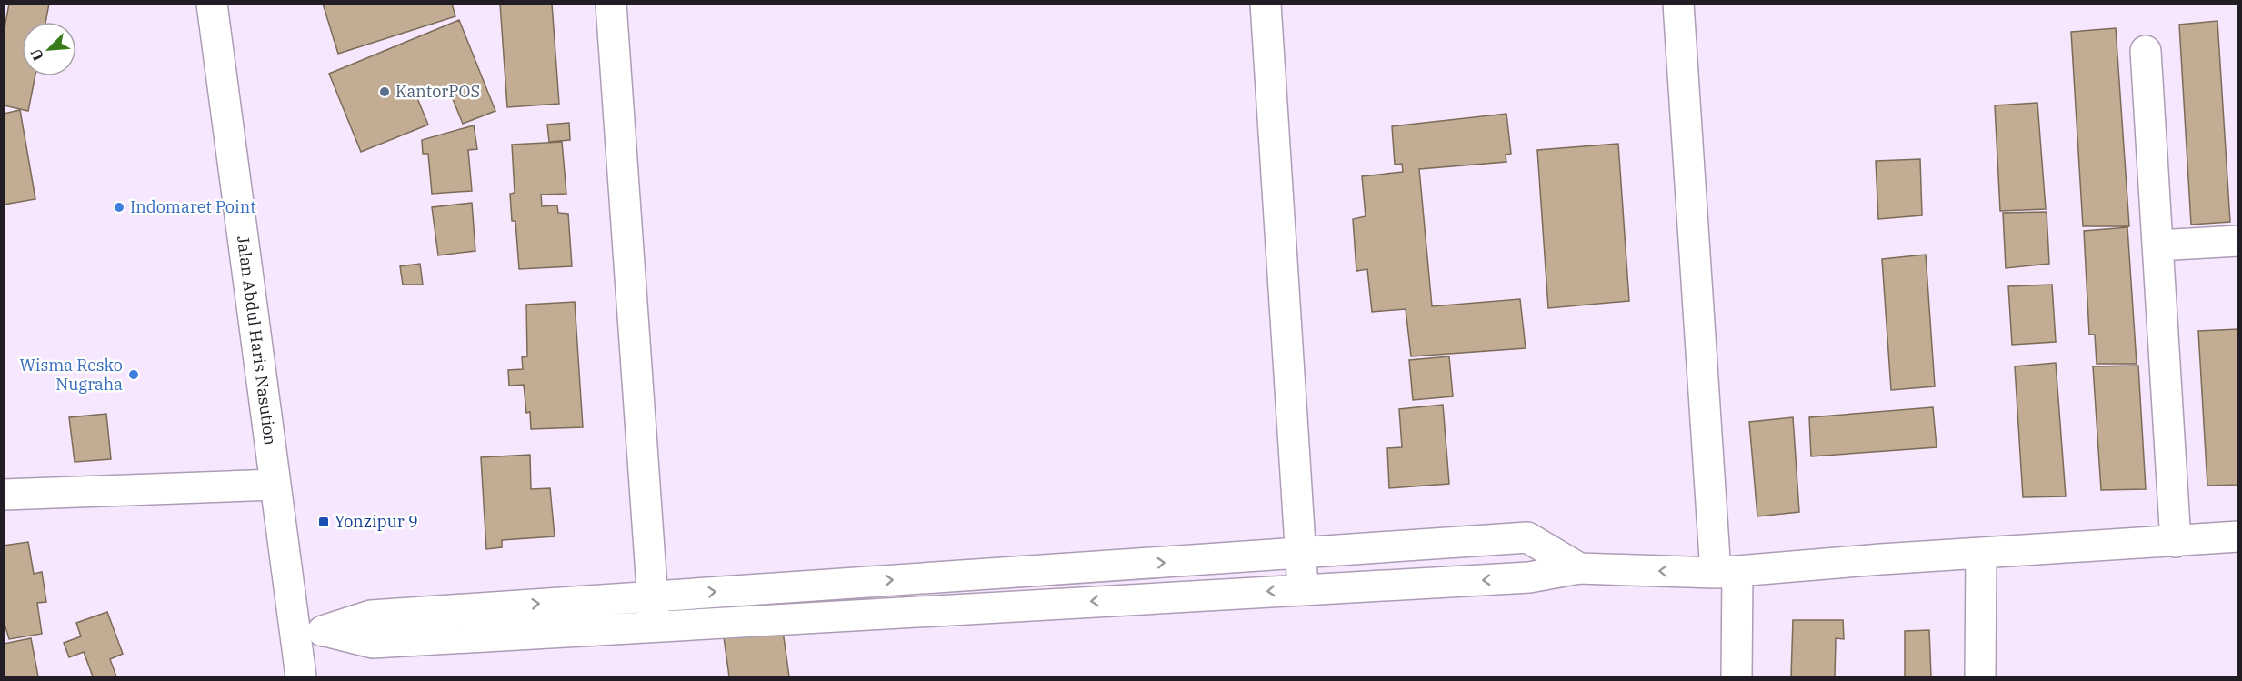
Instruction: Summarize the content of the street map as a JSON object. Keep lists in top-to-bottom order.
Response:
{
  "streets": {
    "main road": ["Jalan Abdul Haris Nasution"]
  },
  "places": {
    "other": ["KantorPOS", "Indomaret Point", "Wisma Resko Nugraha"],
    "transit": ["Yonzipur 9"]
  },
  "north": "bottom left"
}
